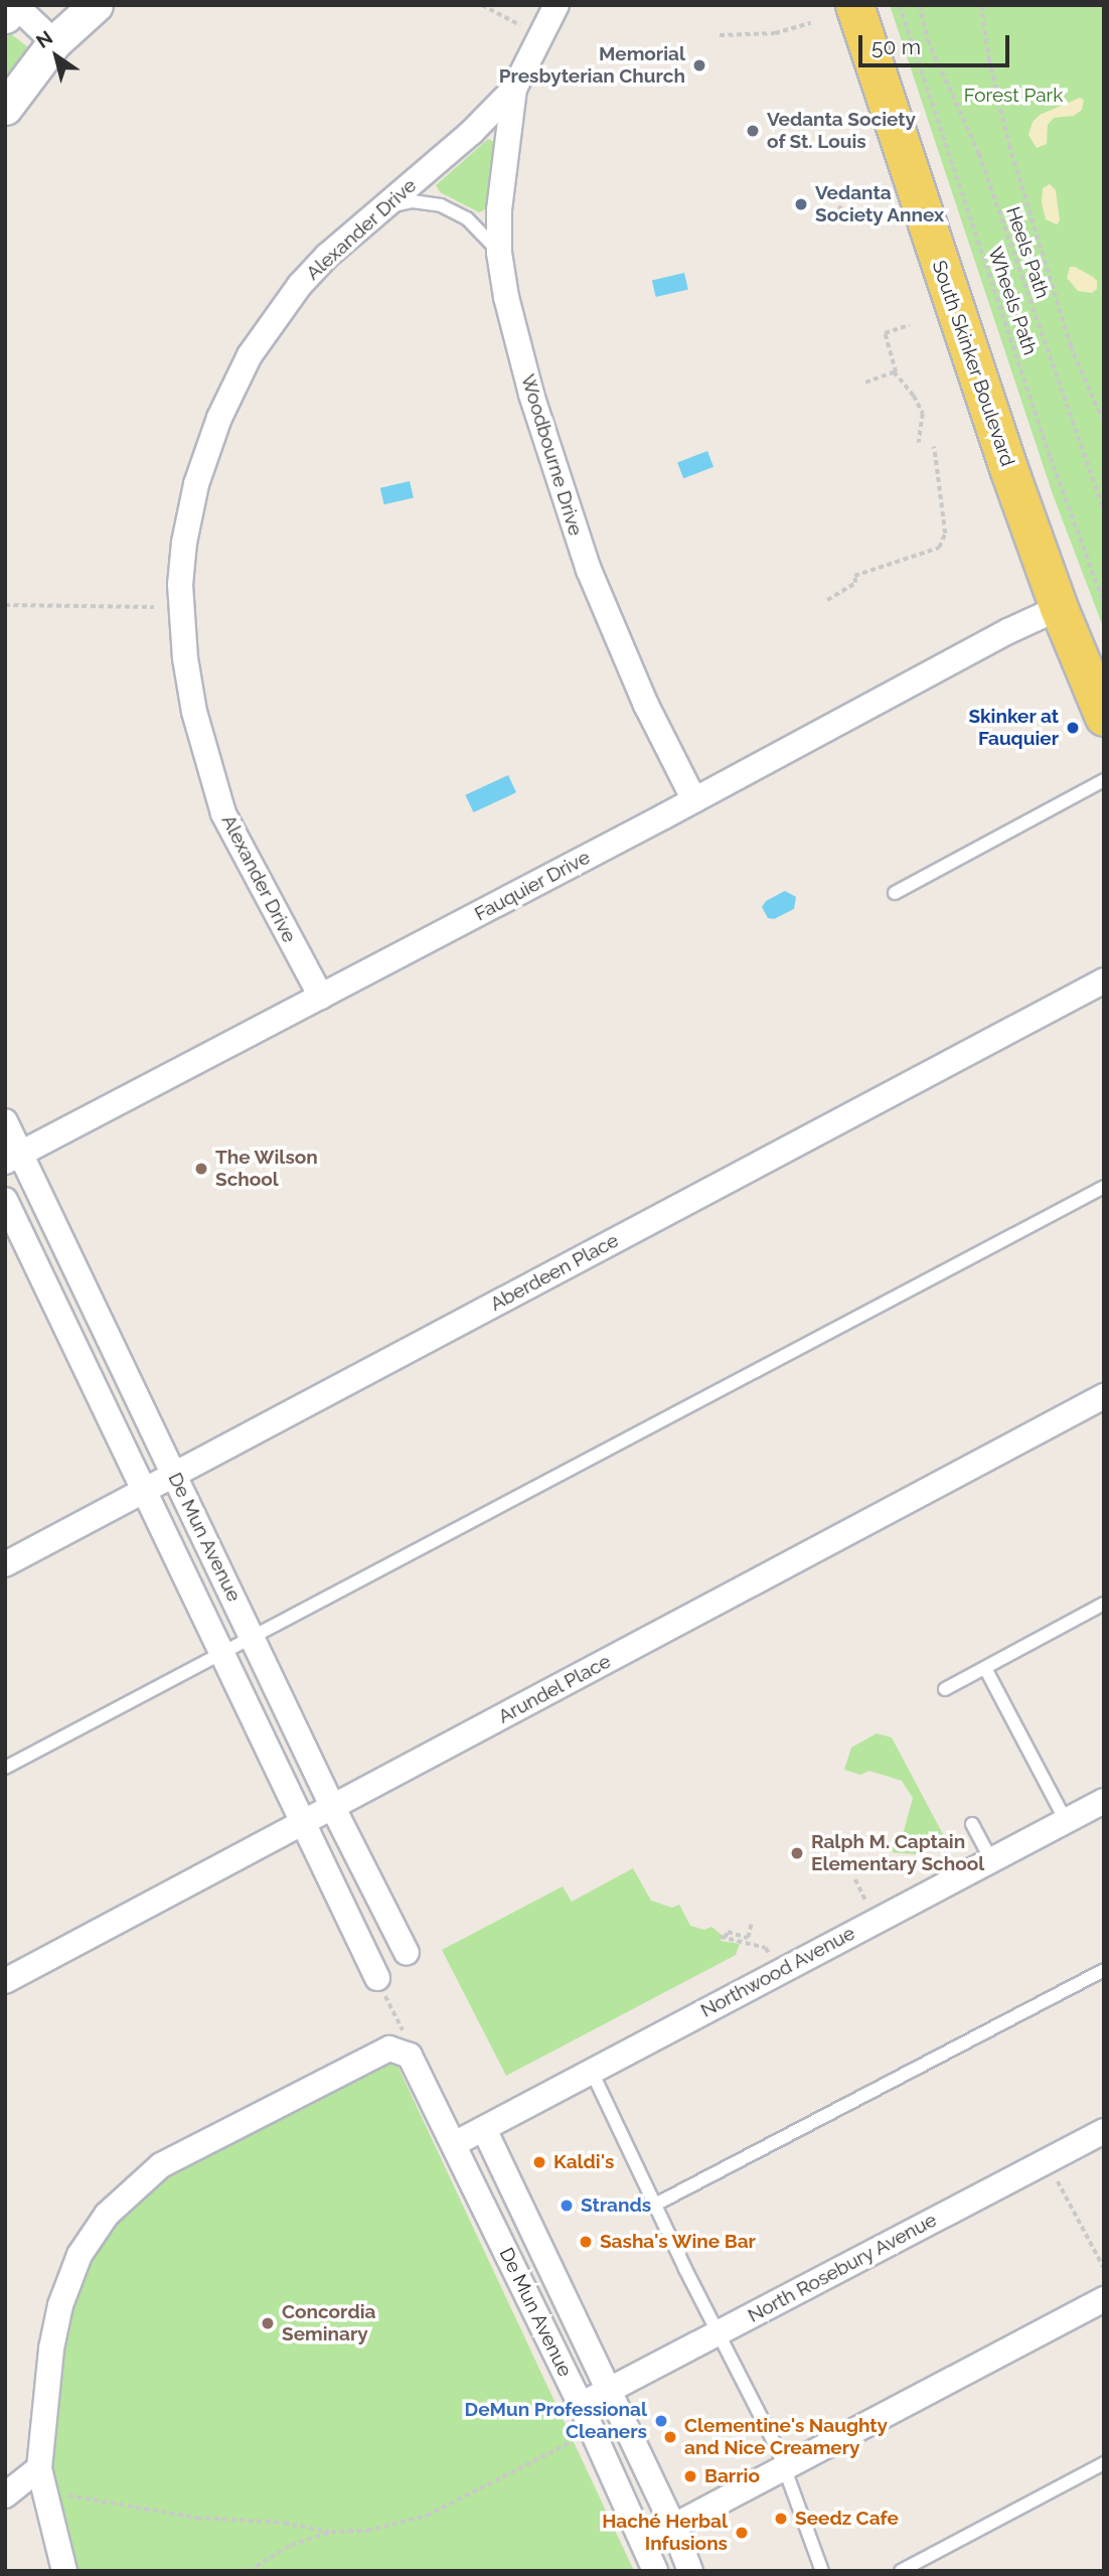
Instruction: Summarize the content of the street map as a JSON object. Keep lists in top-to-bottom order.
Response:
{
  "streets": {
    "main road": ["South Skinker Boulevard"],
    "street": [
      "Alexander Drive",
      "Woodbourne Drive",
      "Fauquier Drive",
      "Aberdeen Place",
      "De Mun Avenue",
      "Arundel Place",
      "Northwood Avenue",
      "North Rosebury Avenue"
    ],
    "path": ["Heels Path", "Wheels Path"]
  },
  "crossings": [
    ["Alexander Drive", "Woodbourne Drive"],
    ["Alexander Drive", "Fauquier Drive"],
    ["South Skinker Boulevard", "Fauquier Drive"],
    ["Woodbourne Drive", "Fauquier Drive"],
    ["Fauquier Drive", "De Mun Avenue"],
    ["Aberdeen Place", "De Mun Avenue"],
    ["De Mun Avenue", "Arundel Place"],
    ["De Mun Avenue", "Northwood Avenue"],
    ["De Mun Avenue", "North Rosebury Avenue"]
  ],
  "parks": ["Forest Park"],
  "places": [
    "Memorial Presbyterian Church",
    "Vedanta Society of St. Louis",
    "Vedanta Society Annex",
    "Skinker at Fauquier",
    "The Wilson School",
    "Ralph M. Captain Elementary School",
    "Kaldi's",
    "Strands",
    "Sasha's Wine Bar",
    "Concordia Seminary",
    "DeMun Professional Cleaners",
    "Clementine's Naughty and Nice Creamery",
    "Barrio",
    "Seedz Cafe",
    "Haché Herbal Infusions"
  ],
  "scale_bar": "50 m",
  "north": "top left"
}
